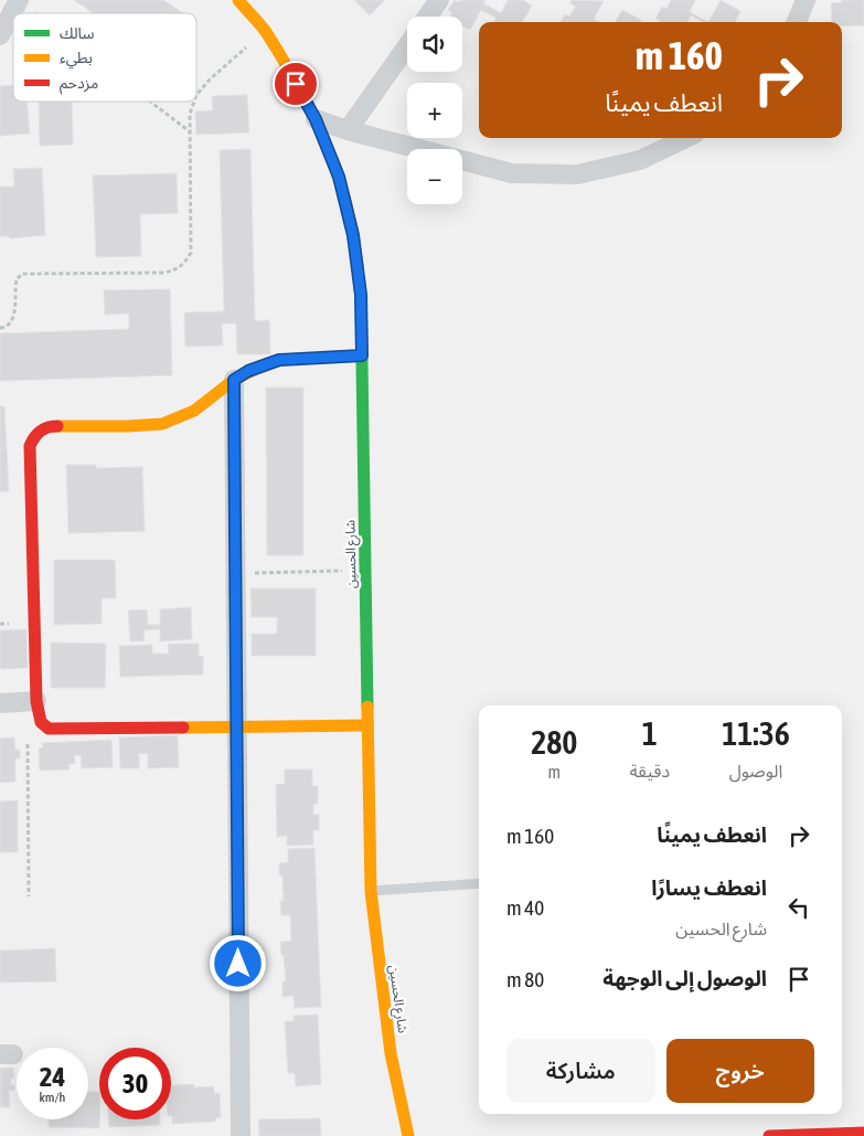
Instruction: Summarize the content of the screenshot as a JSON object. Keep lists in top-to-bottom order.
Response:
{
  "streets": {
    "street": ["شارع الحسين"]
  },
  "legend": ["سالك", "بطيء", "مزدحم"],
  "page": {
    "map_buttons": ["+", "−"],
    "turn": ["160 m", "انعطف يمينًا"],
    "eta": [
      "11:36",
      "الوصول",
      "1",
      "دقيقة",
      "280",
      "m"
    ],
    "list": [
      {
        "name": "انعطف يمينًا",
        "value": "160 m"
      },
      {
        "name": "انعطف يسارًا",
        "note": "شارع الحسين",
        "value": "40 m"
      },
      {
        "name": "الوصول إلى الوجهة",
        "value": "80 m"
      }
    ],
    "buttons": ["خروج", "مشاركة"],
    "speed": "24 km/h",
    "limit": "30"
  }
}
